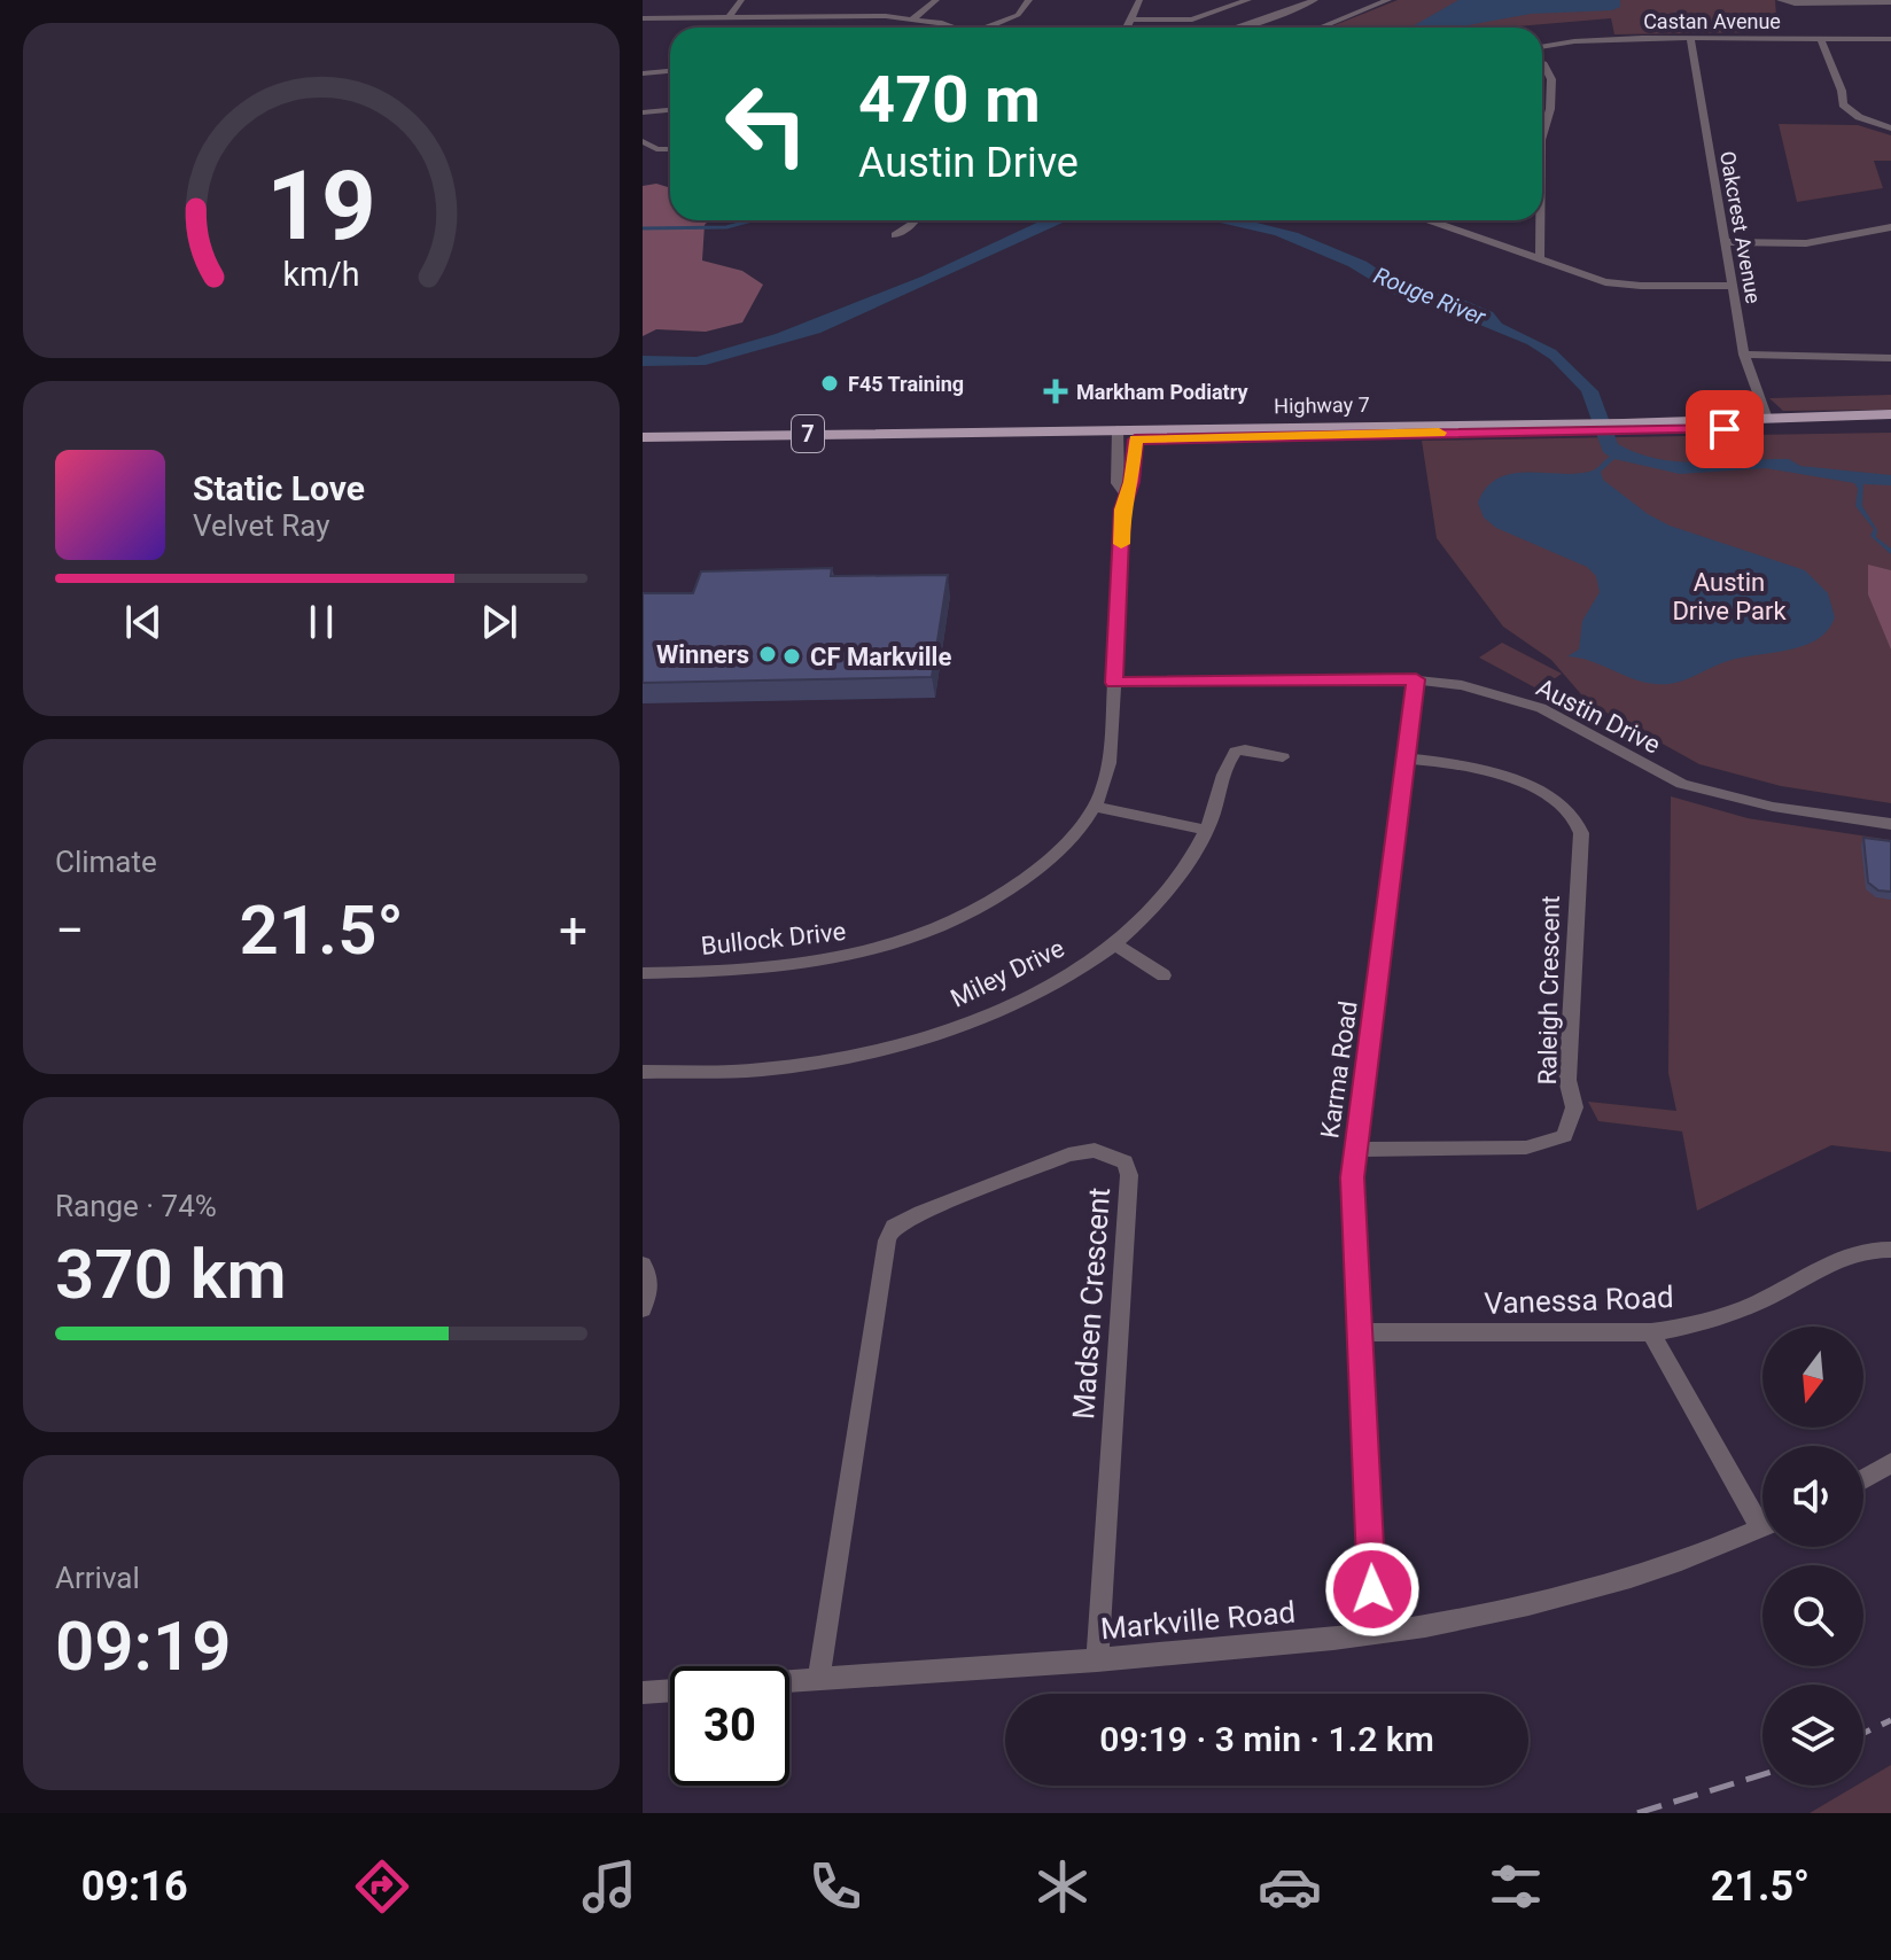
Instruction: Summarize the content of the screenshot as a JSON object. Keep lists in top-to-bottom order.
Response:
{
  "streets": {
    "main road": ["Highway 7", "7"],
    "street": [
      "Castan Avenue",
      "Oakcrest Avenue",
      "Austin Drive",
      "Bullock Drive",
      "Miley Drive",
      "Raleigh Crescent",
      "Karma Road",
      "Vanessa Road",
      "Madsen Crescent",
      "Markville Road"
    ]
  },
  "crossings": [
    ["Castan Avenue", "Oakcrest Avenue"],
    ["Oakcrest Avenue", "Highway 7"],
    ["Highway 7", "Bullock Drive"],
    ["Austin Drive", "Bullock Drive"],
    ["Austin Drive", "Karma Road"],
    ["Raleigh Crescent", "Karma Road"],
    ["Karma Road", "Vanessa Road"],
    ["Karma Road", "Markville Road"],
    ["Madsen Crescent", "Markville Road"]
  ],
  "water": ["Rouge River"],
  "parks": ["Austin Drive Park"],
  "places": {
    "other": ["F45 Training", "Winners", "CF Markville"],
    "health": ["Markham Podiatry"]
  },
  "north": "bottom",
  "page": {
    "turn": ["470 m", "Austin Drive"],
    "song": ["Static Love", "Velvet Ray"],
    "tile": [
      "Climate",
      ["Range · 74%", "370 km"],
      ["Arrival", "09:19"]
    ],
    "heat": ["−", "21.5°", "+"],
    "limit": "30",
    "trip": "09:19 · 3 min · 1.2 km",
    "tabs": ["09:16", "21.5°"],
    "gauge": ["19", "km/h"]
  }
}
